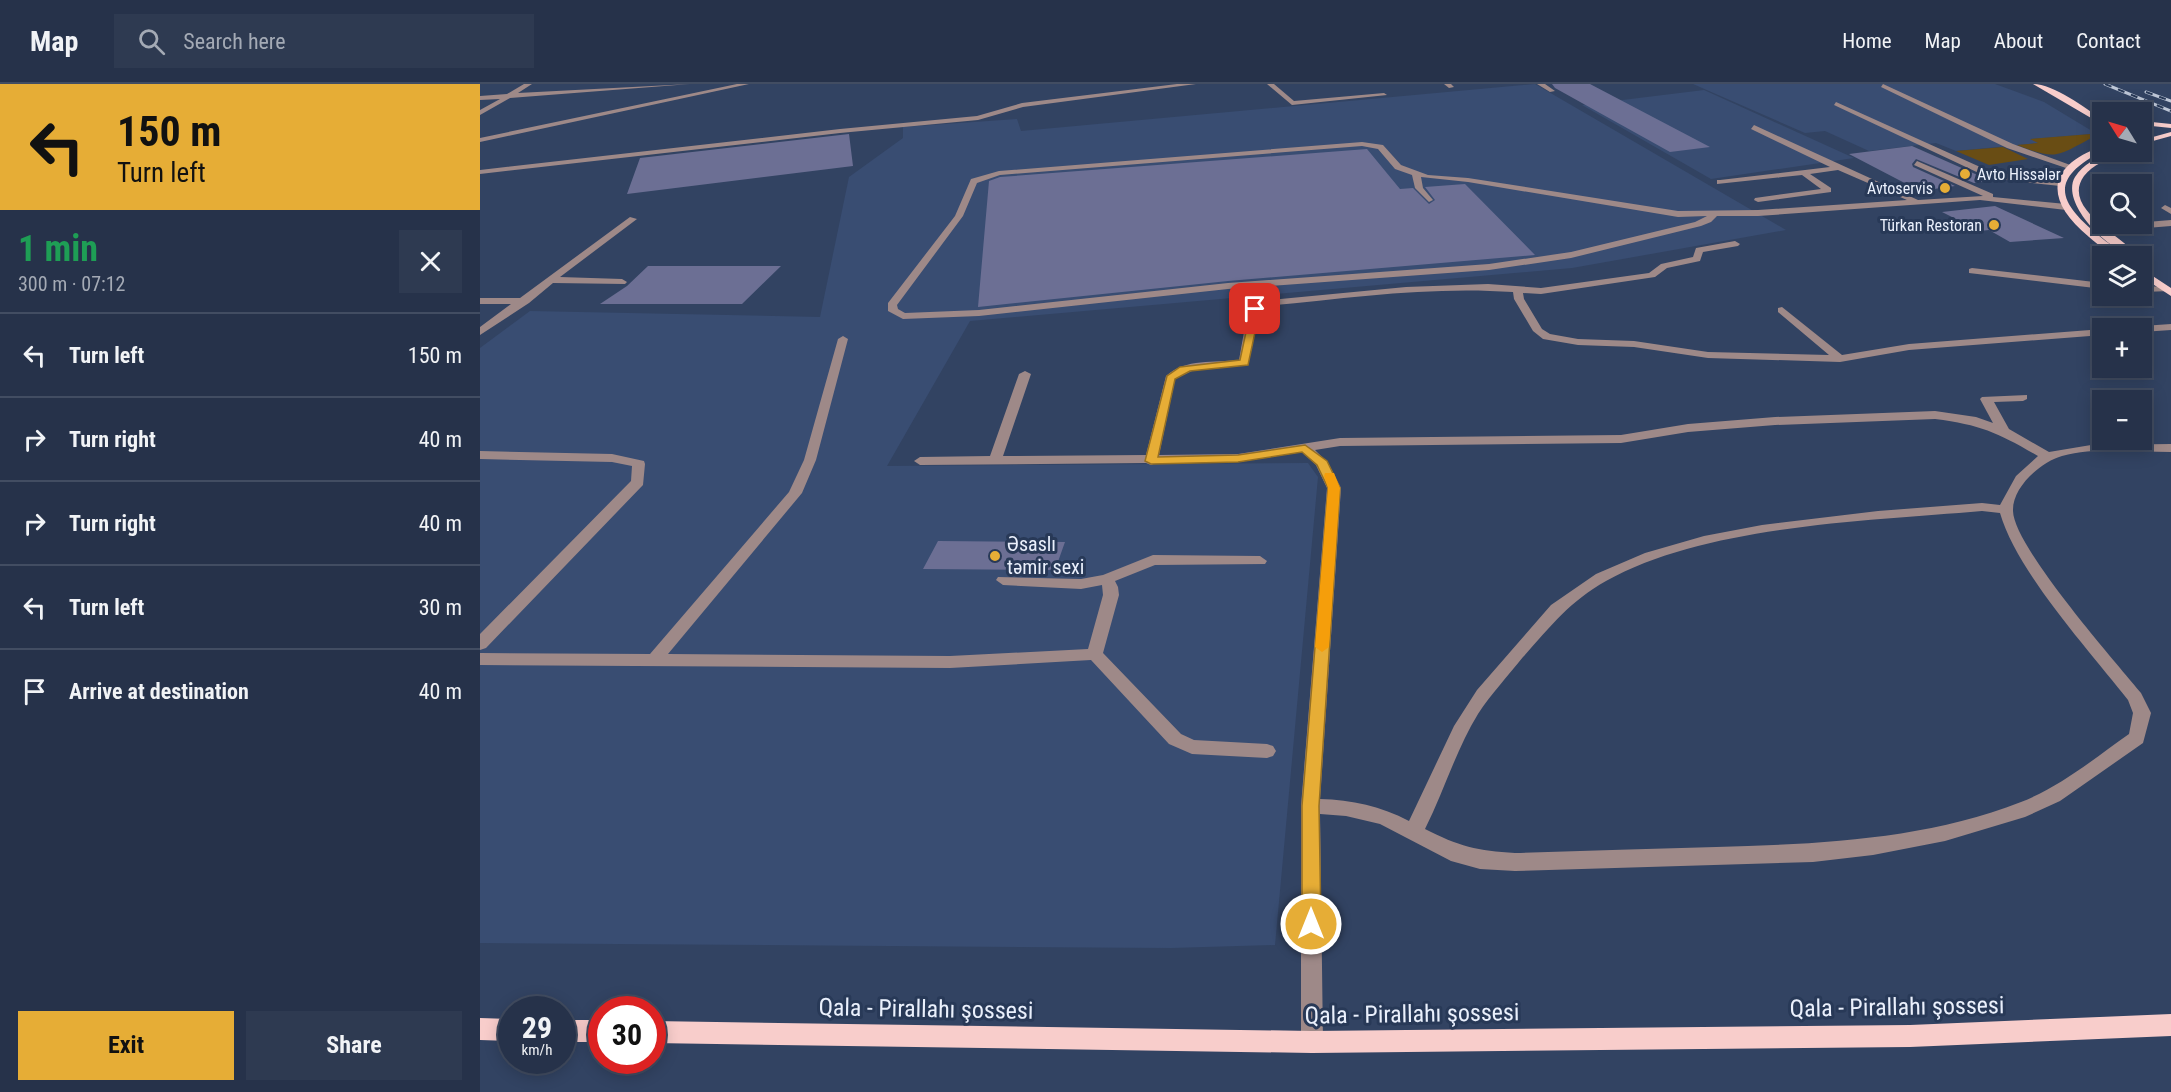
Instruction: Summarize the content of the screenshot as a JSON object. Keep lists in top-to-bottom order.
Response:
{
  "streets": {
    "main road": ["Qala - Pirallahı şossesi"]
  },
  "places": [
    "Avto Hissələr",
    "Avtoservis",
    "Türkan Restoran",
    "Əsaslı təmir sexi"
  ],
  "north": "top left",
  "page": {
    "header": "Map",
    "search": "Search here",
    "nav": [
      "Home",
      "Map",
      "About",
      "Contact"
    ],
    "turn": ["150 m", "Turn left"],
    "map_buttons": ["+", "−"],
    "heading": ["1 min", "300 m · 07:12"],
    "list": [
      {
        "name": "Turn left",
        "value": "150 m"
      },
      {
        "name": "Turn right",
        "value": "40 m"
      },
      {
        "name": "Turn right",
        "value": "40 m"
      },
      {
        "name": "Turn left",
        "value": "30 m"
      },
      {
        "name": "Arrive at destination",
        "value": "40 m"
      }
    ],
    "speed": "29 km/h",
    "limit": "30",
    "buttons": ["Exit", "Share"]
  }
}
